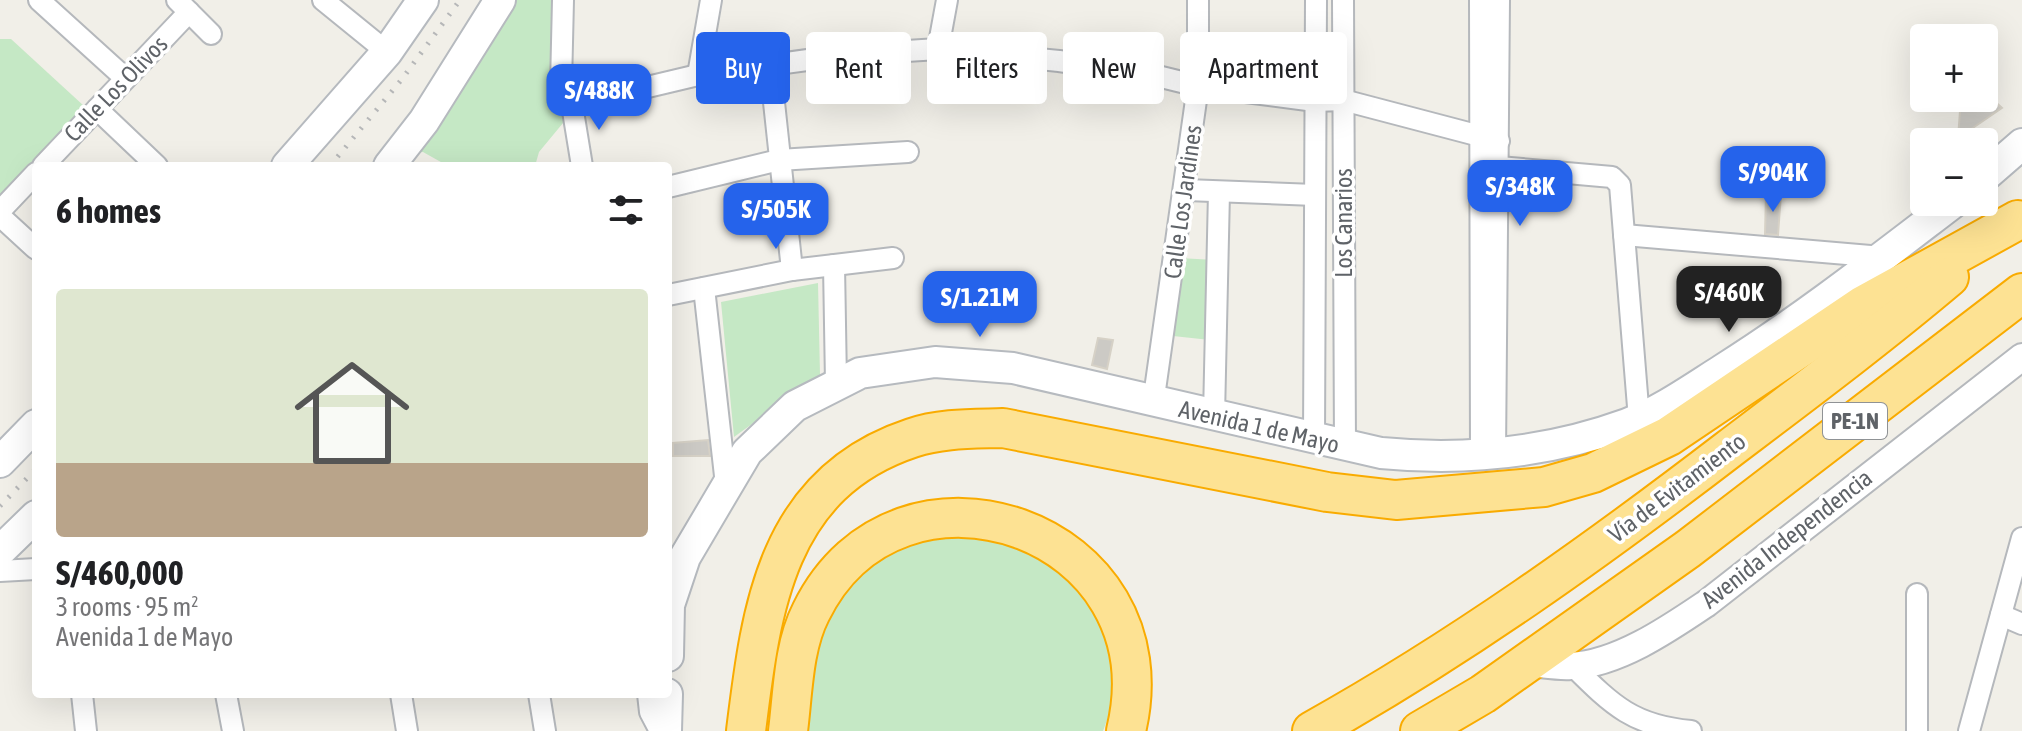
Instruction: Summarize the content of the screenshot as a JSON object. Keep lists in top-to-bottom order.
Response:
{
  "streets": {
    "highway": ["PE-1N", "Vía de Evitamiento"],
    "main road": ["Avenida 1 de Mayo"],
    "street": [
      "Calle Los Olivos",
      "Calle Los Jardines",
      "Los Canarios",
      "Avenida Independencia"
    ]
  },
  "crossings": [
    ["Calle Los Jardines", "Avenida 1 de Mayo"],
    ["Los Canarios", "Avenida 1 de Mayo"],
    ["PE-1N", "Avenida Independencia"]
  ],
  "page": {
    "map_buttons": ["+", "−"],
    "chip": [
      "Buy",
      "Rent",
      "Filters",
      "New",
      "Apartment"
    ],
    "price": [
      "S/488K",
      "S/904K",
      "S/348K",
      "S/505K",
      "S/460K",
      "S/1.21M"
    ],
    "heading": "6 homes",
    "list": [
      {
        "name": "S/460,000",
        "note": "3 rooms · 95 m² · Avenida 1 de Mayo"
      }
    ]
  }
}
